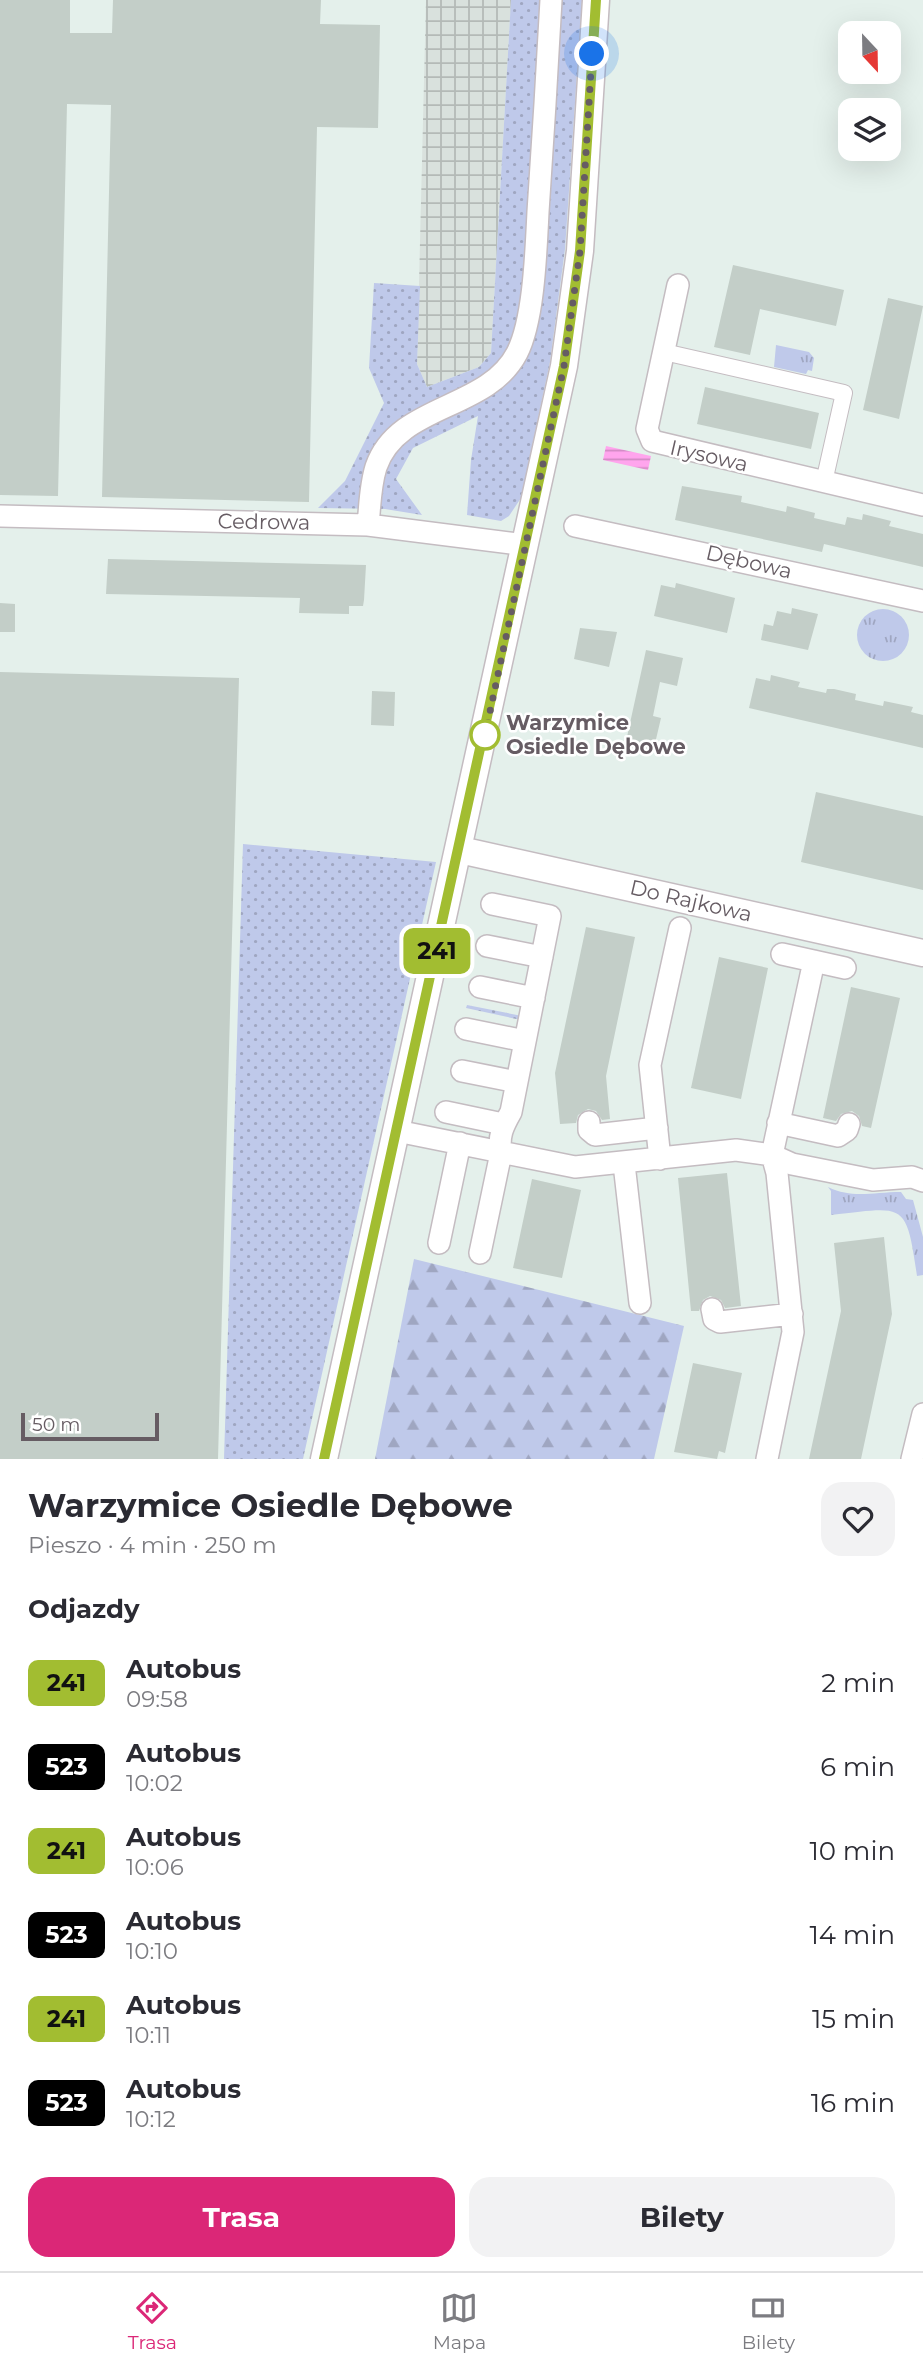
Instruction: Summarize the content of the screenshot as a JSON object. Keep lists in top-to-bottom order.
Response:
{
  "streets": {
    "street": [
      "Irysowa",
      "Cedrowa",
      "Dębowa",
      "Do Rajkowa"
    ]
  },
  "places": ["Warzymice Osiedle Dębowe"],
  "lines": ["bus line 241"],
  "scale_bar": "50 m",
  "north": "bottom",
  "page": {
    "on_map": "241",
    "scale": "50 m",
    "heading": [
      ["Warzymice Osiedle Dębowe", "Pieszo · 4 min · 250 m"],
      "Odjazdy"
    ],
    "list": [
      {
        "mark": "241",
        "name": "Autobus",
        "note": "09:58",
        "value": "2 min"
      },
      {
        "mark": "523",
        "name": "Autobus",
        "note": "10:02",
        "value": "6 min"
      },
      {
        "mark": "241",
        "name": "Autobus",
        "note": "10:06",
        "value": "10 min"
      },
      {
        "mark": "523",
        "name": "Autobus",
        "note": "10:10",
        "value": "14 min"
      },
      {
        "mark": "241",
        "name": "Autobus",
        "note": "10:11",
        "value": "15 min"
      },
      {
        "mark": "523",
        "name": "Autobus",
        "note": "10:12",
        "value": "16 min"
      }
    ],
    "buttons": ["Trasa", "Bilety"],
    "tabs": ["Trasa", "Mapa", "Bilety"]
  }
}
